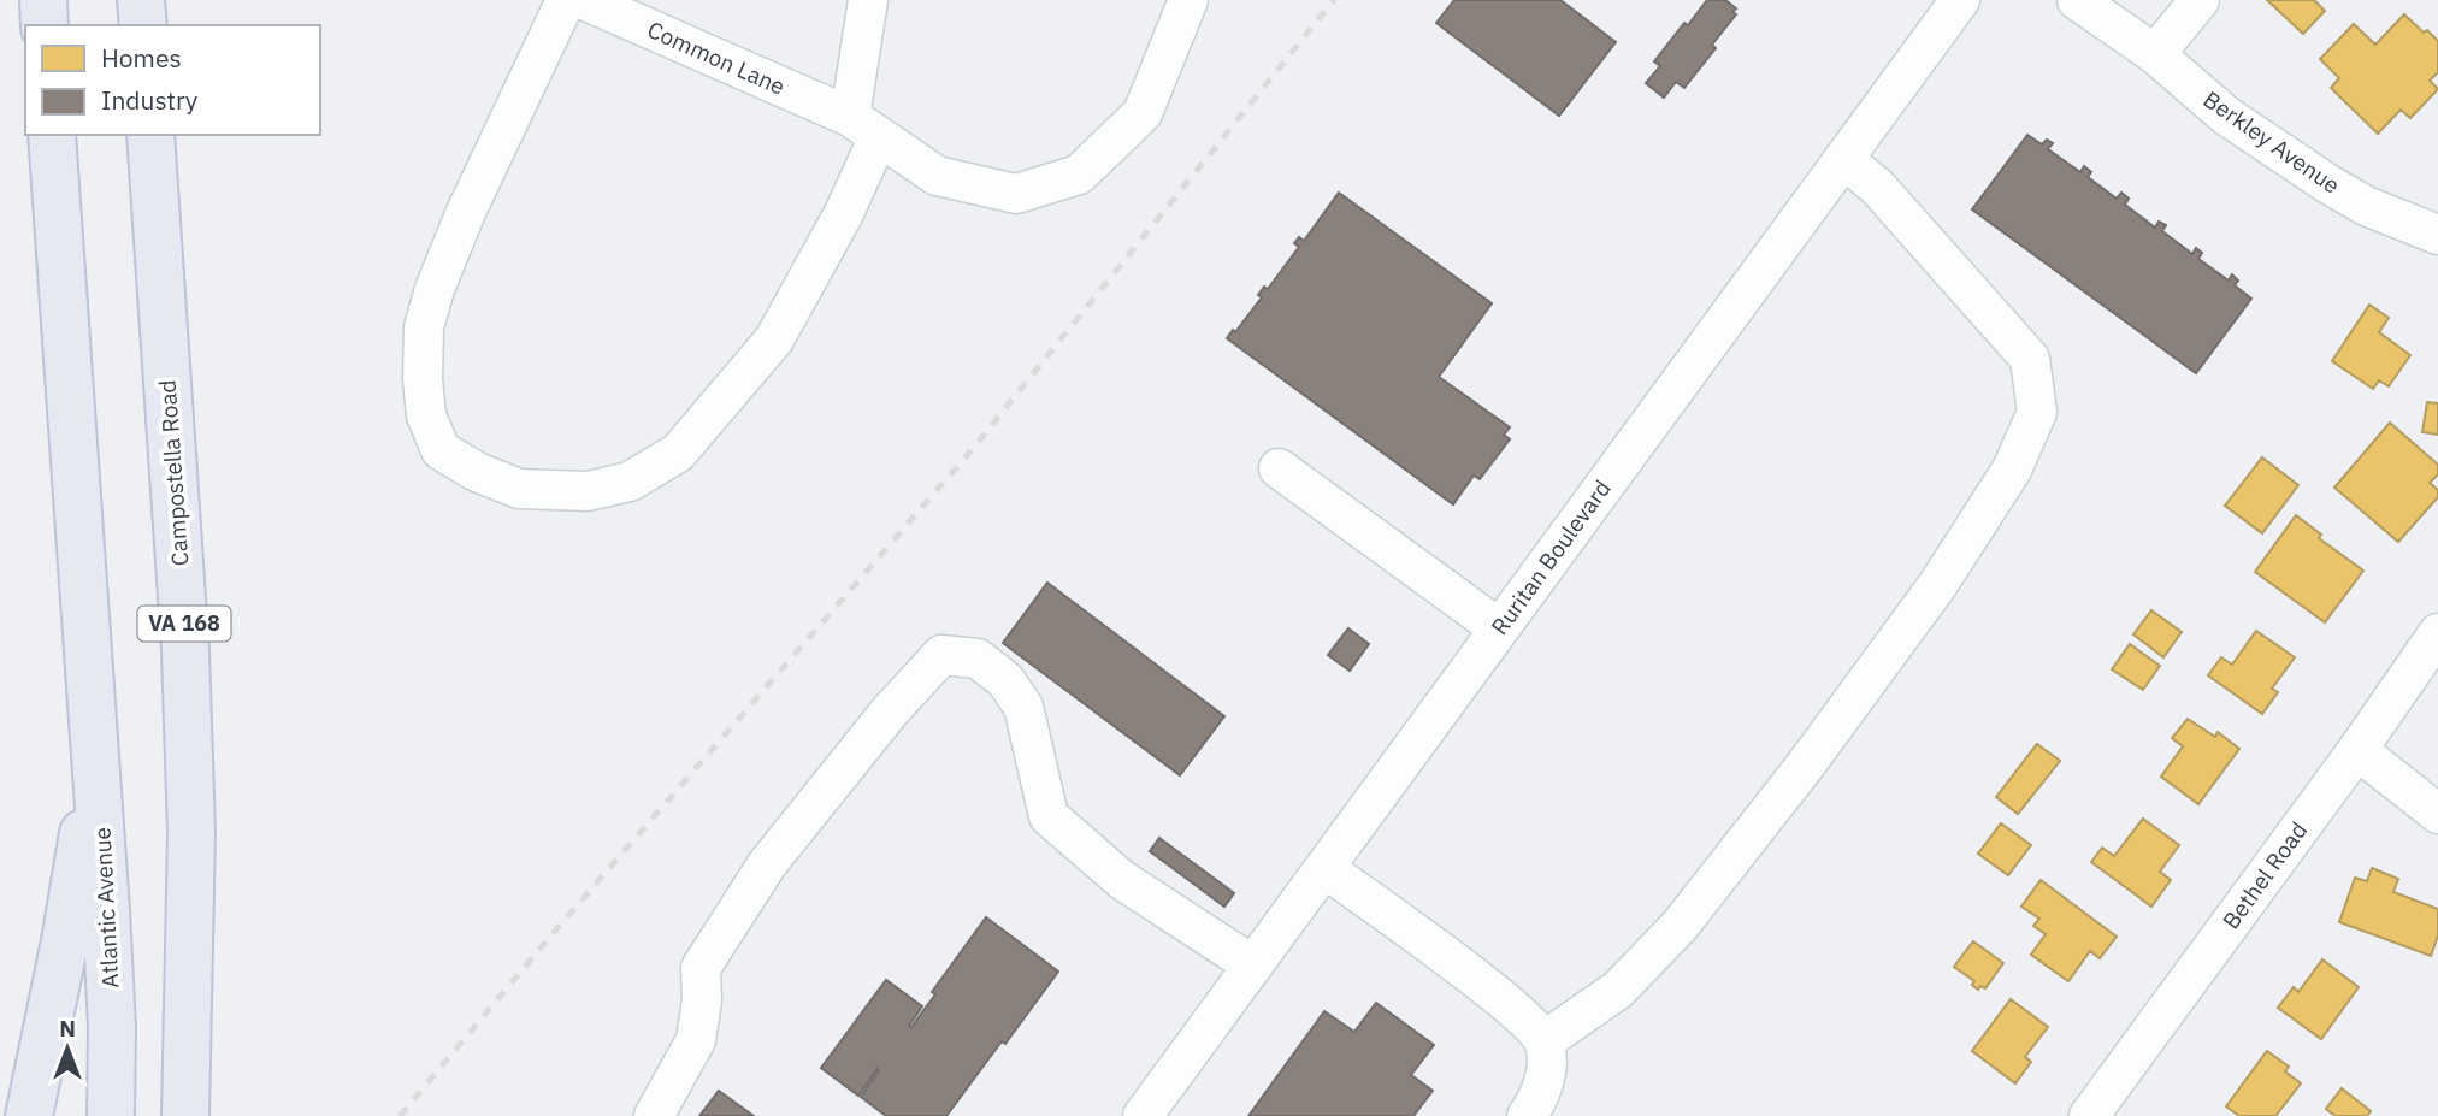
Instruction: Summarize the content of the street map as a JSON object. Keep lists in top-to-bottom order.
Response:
{
  "streets": {
    "main road": ["Campostella Road", "VA 168", "Atlantic Avenue"],
    "street": [
      "Common Lane",
      "Berkley Avenue",
      "Ruritan Boulevard",
      "Bethel Road"
    ]
  },
  "legend": ["Homes", "Industry"],
  "north": "top"
}
